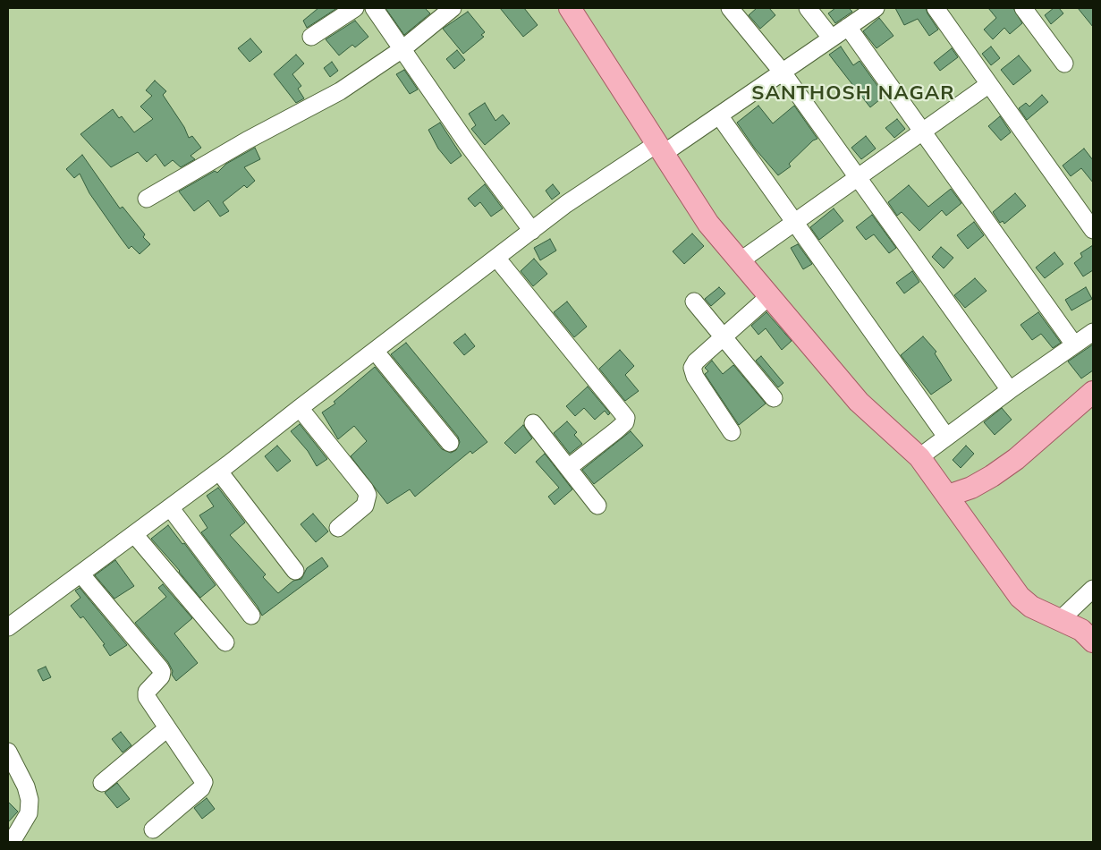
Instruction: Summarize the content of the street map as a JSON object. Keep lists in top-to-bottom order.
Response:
{
  "districts": ["SANTHOSH NAGAR"]
}
